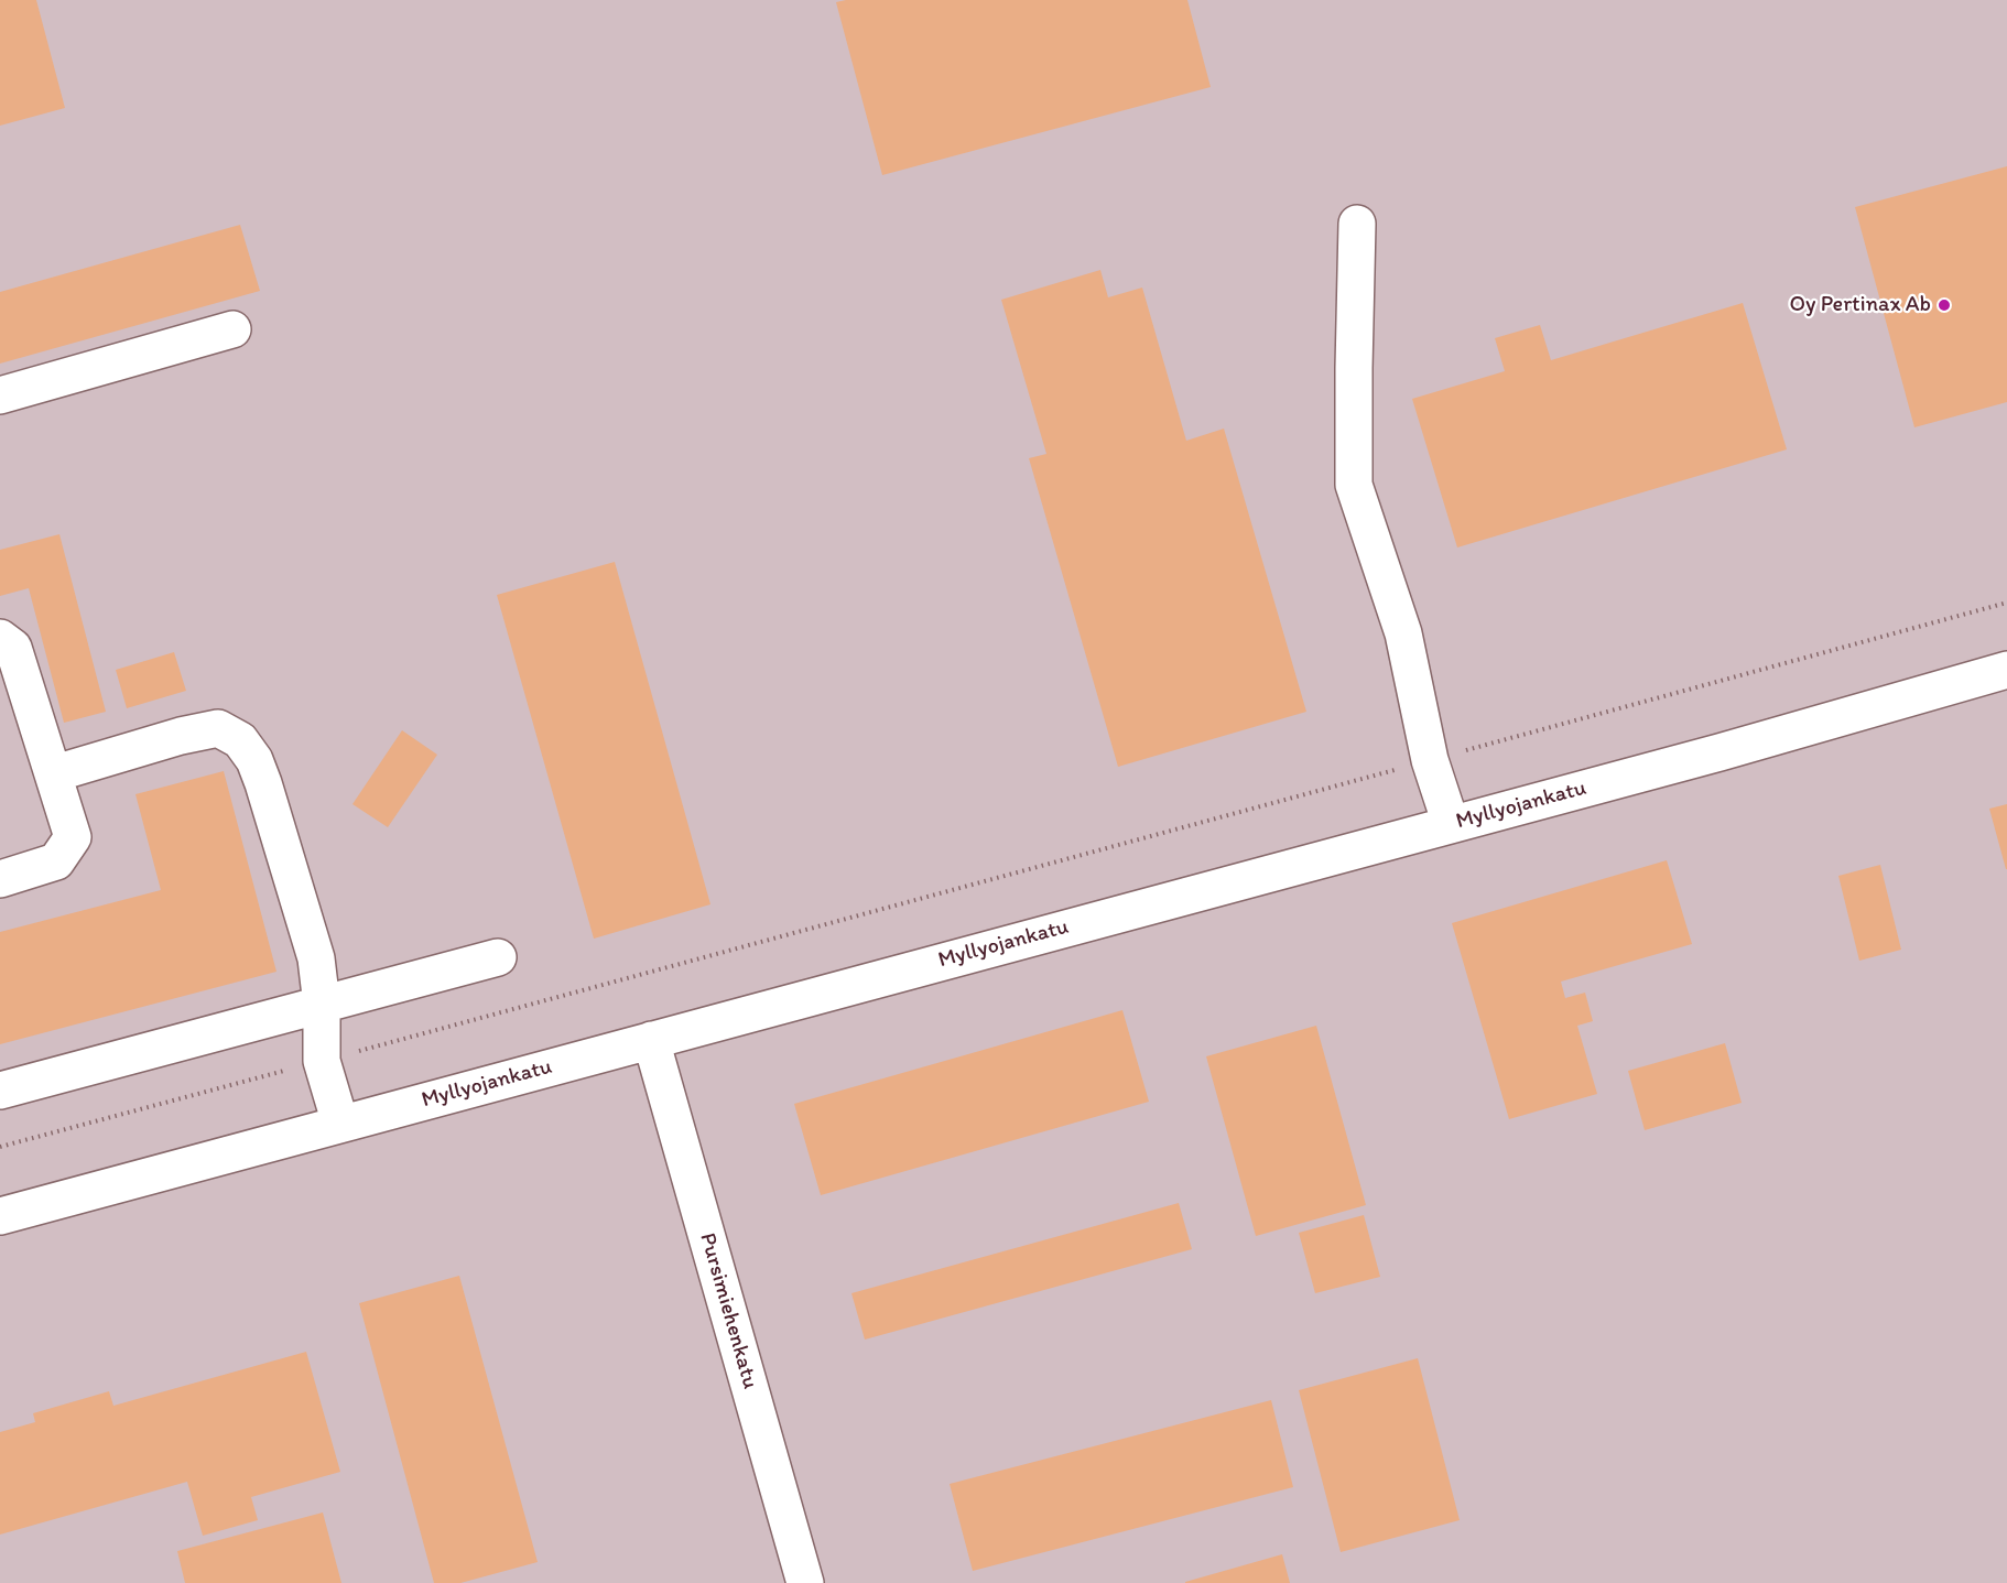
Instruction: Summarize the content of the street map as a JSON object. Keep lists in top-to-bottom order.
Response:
{
  "streets": {
    "street": ["Myllyojankatu", "Pursimiehenkatu"]
  },
  "crossings": [
    ["Myllyojankatu", "Pursimiehenkatu"]
  ],
  "places": ["Oy Pertinax Ab"]
}
